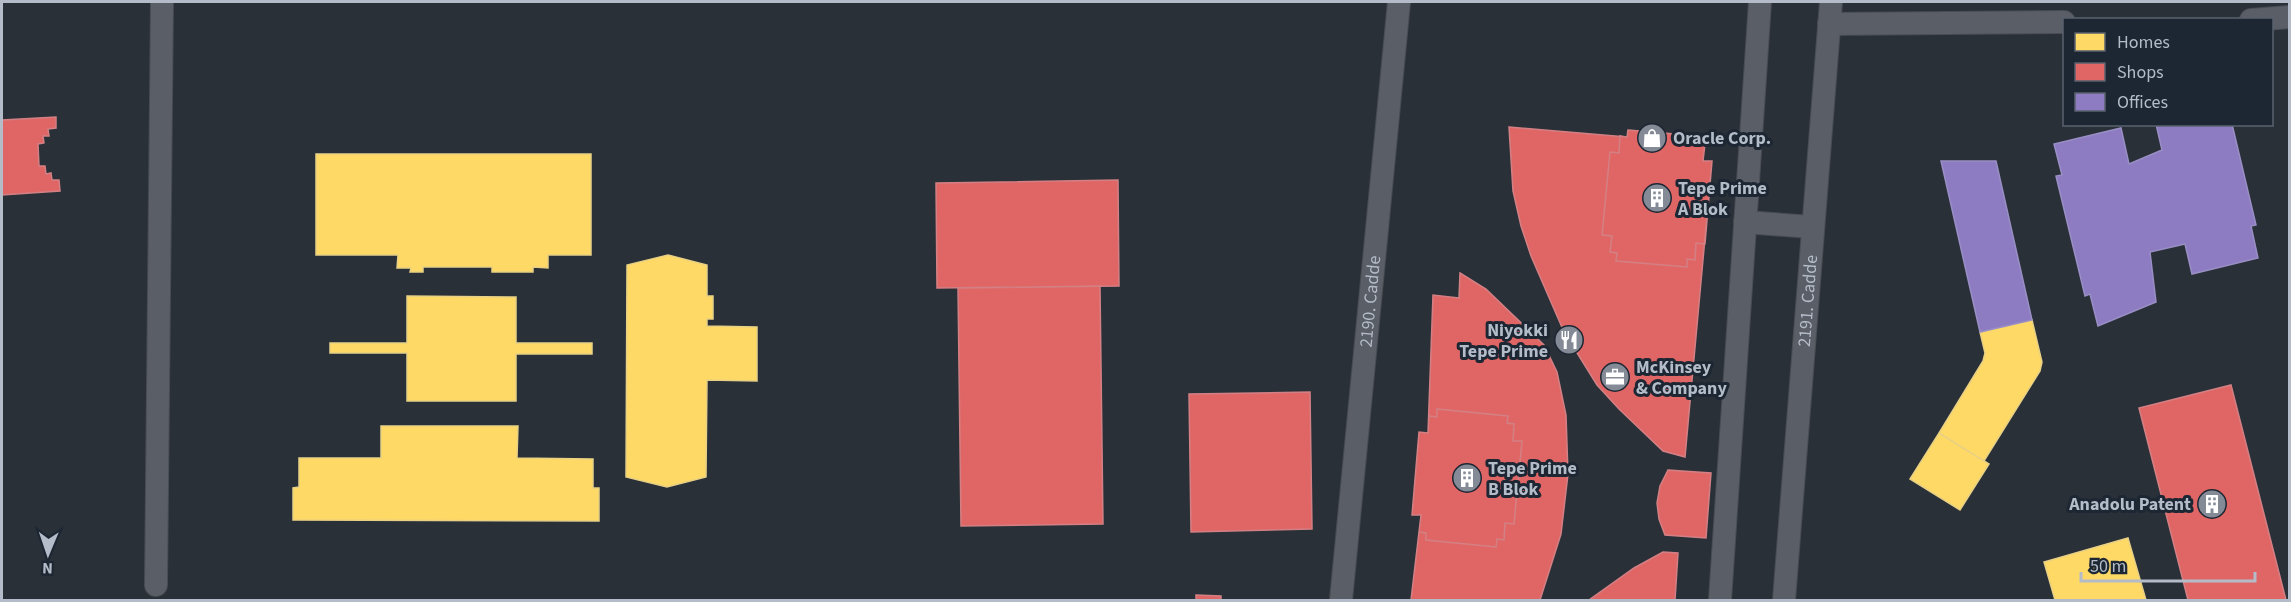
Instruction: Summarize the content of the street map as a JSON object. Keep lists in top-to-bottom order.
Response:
{
  "streets": {
    "street": ["2190. Cadde", "2191. Cadde"]
  },
  "places": {
    "shop": ["Oracle Corp."],
    "building": ["Tepe Prime A Blok", "Tepe Prime B Blok", "Anadolu Patent"],
    "restaurant": ["Niyokki Tepe Prime"],
    "office": ["McKinsey & Company"]
  },
  "legend": ["Homes", "Shops", "Offices"],
  "scale_bar": "50 m",
  "north": "bottom"
}
